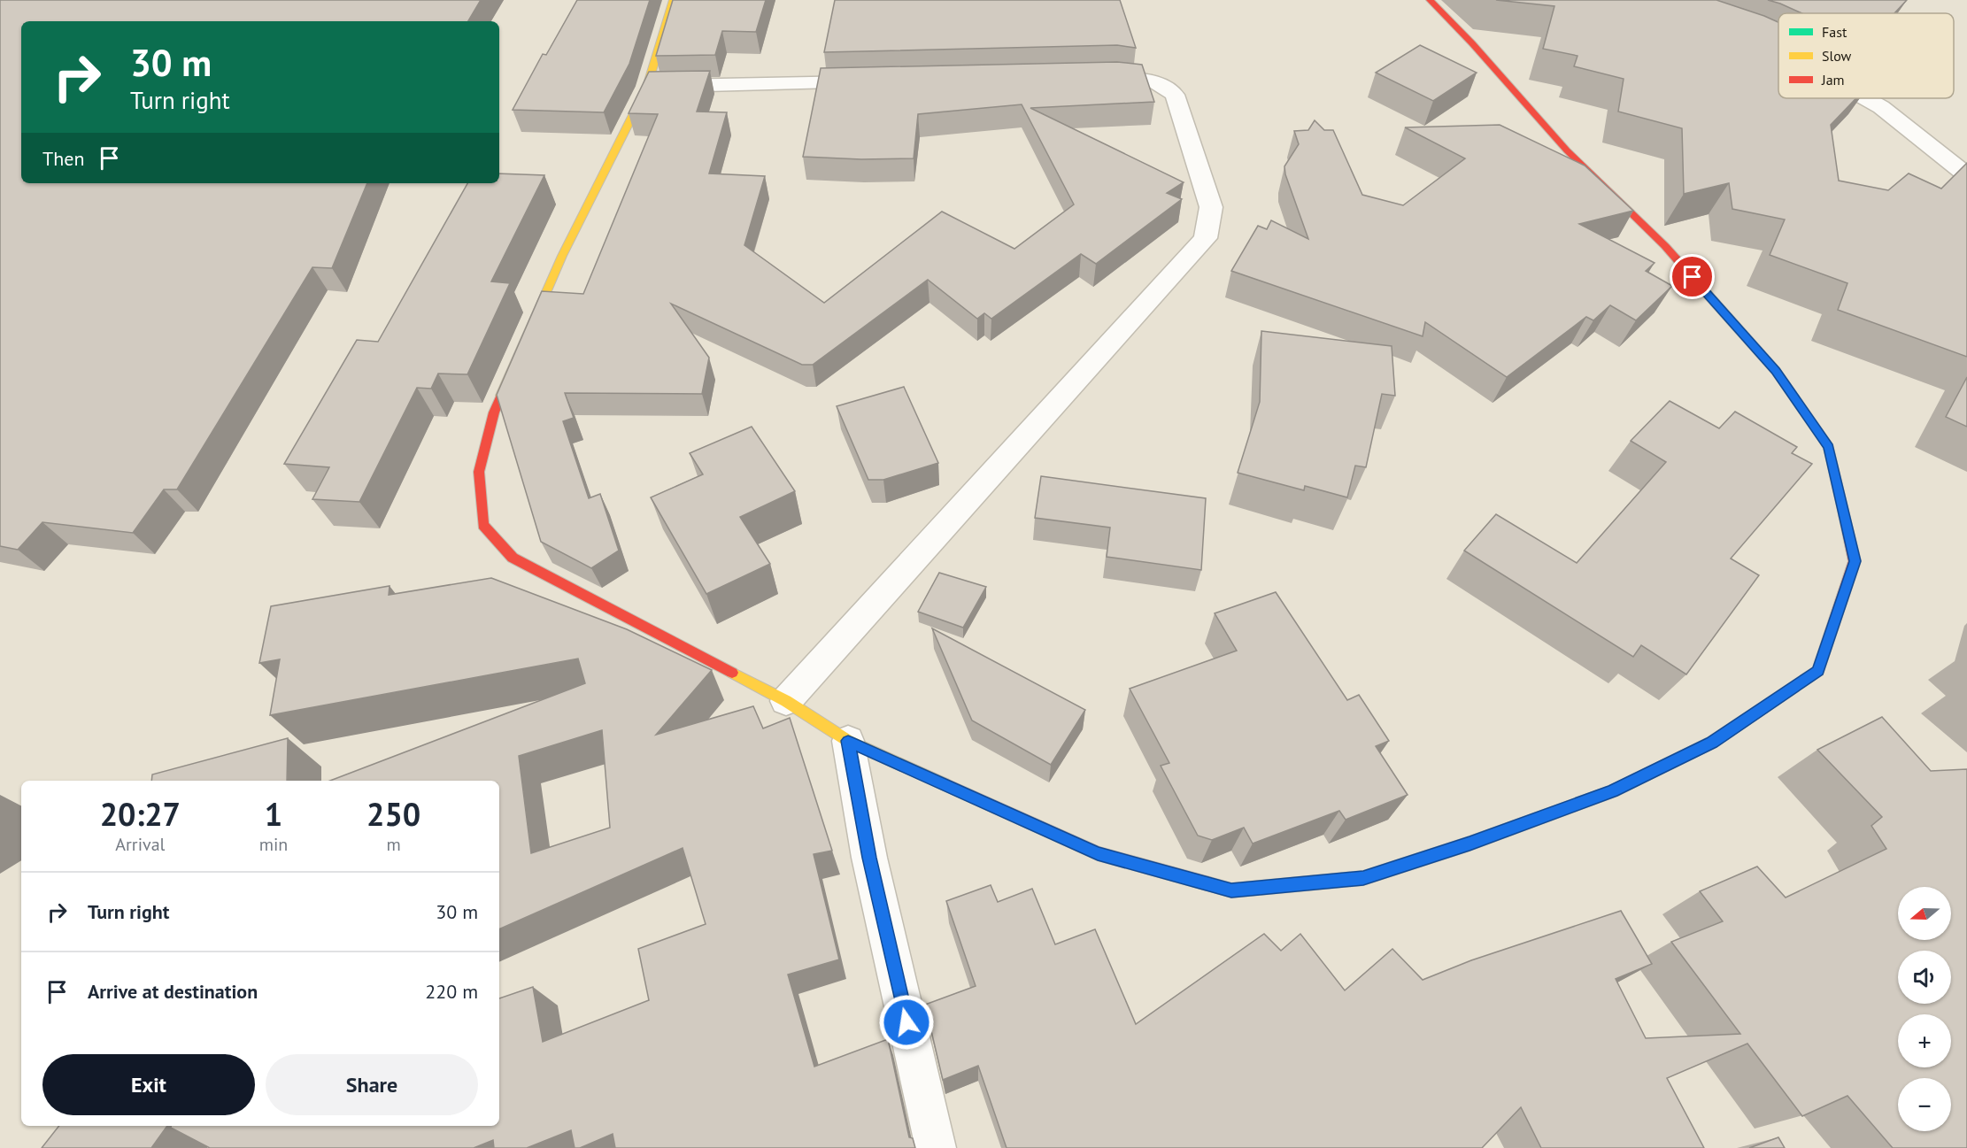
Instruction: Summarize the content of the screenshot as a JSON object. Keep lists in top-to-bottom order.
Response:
{
  "legend": ["Fast", "Slow", "Jam"],
  "north": "left",
  "page": {
    "turn": ["30 m", "Turn right"],
    "then": "Then",
    "eta": [
      "20:27",
      "Arrival",
      "1",
      "min",
      "250",
      "m"
    ],
    "list": [
      {
        "name": "Turn right",
        "value": "30 m"
      },
      {
        "name": "Arrive at destination",
        "value": "220 m"
      }
    ],
    "map_buttons": ["+", "−"],
    "buttons": ["Exit", "Share"]
  }
}
